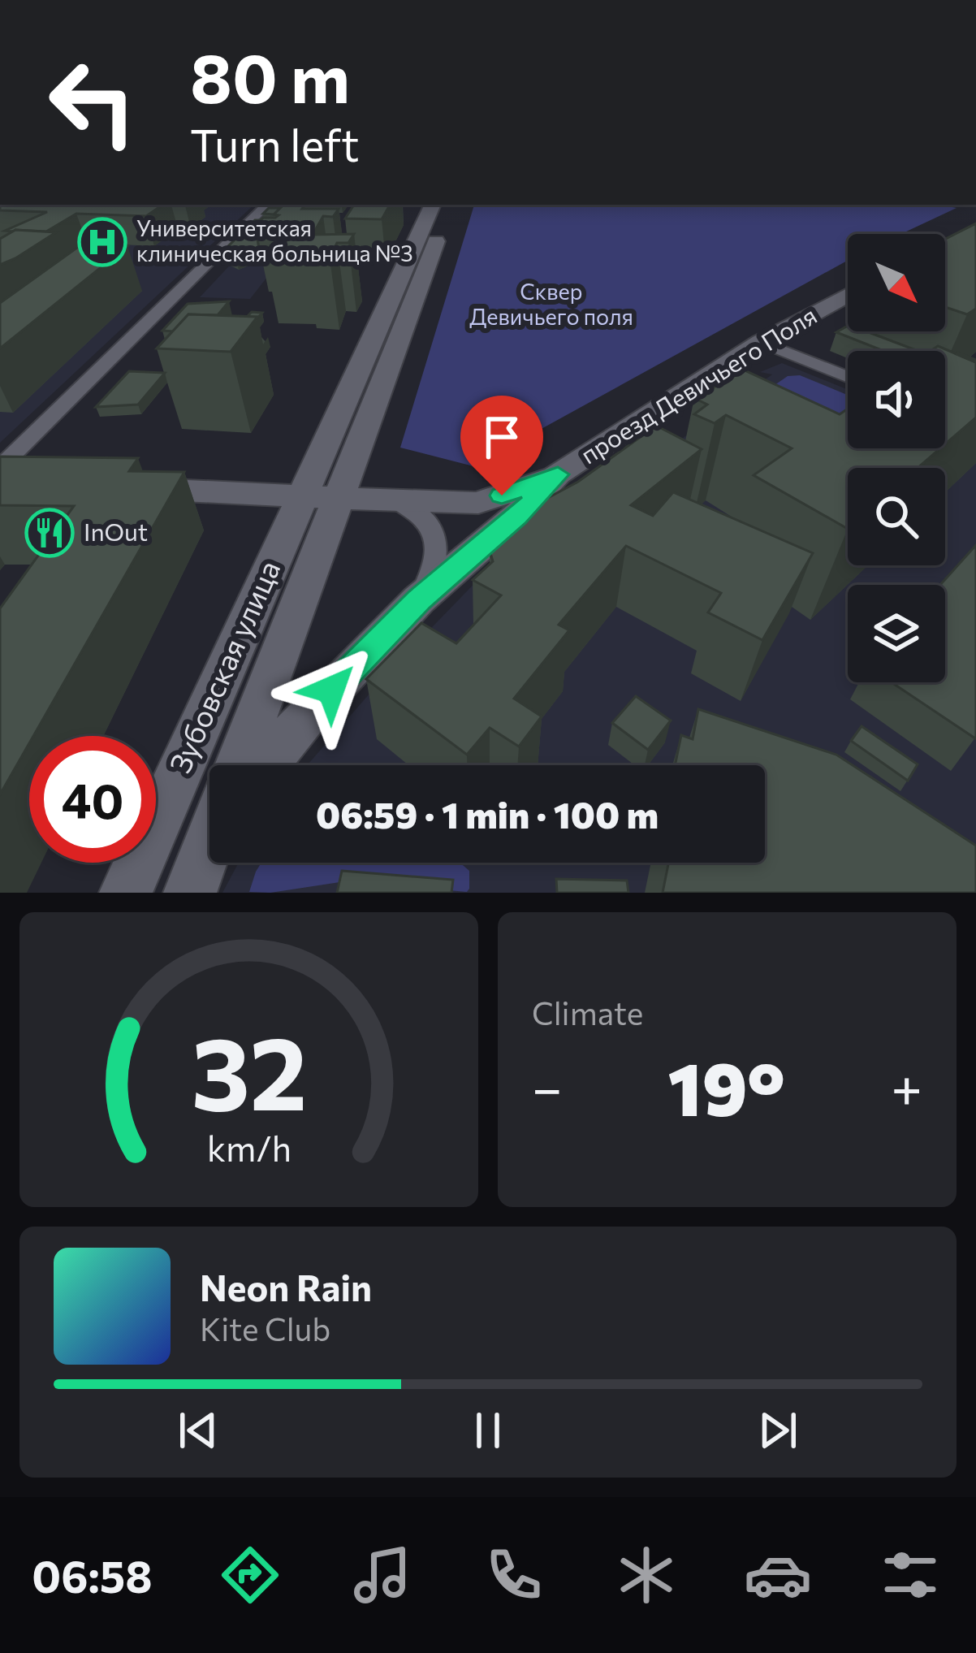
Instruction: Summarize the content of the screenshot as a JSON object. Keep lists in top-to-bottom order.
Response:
{
  "streets": {
    "main road": ["проезд Девичьего Поля", "Зубовская улица"]
  },
  "parks": ["Сквер Девичьего поля"],
  "places": {
    "hospital": ["Университетская клиническая больница №3"],
    "restaurant": ["InOut"]
  },
  "north": "bottom right",
  "page": {
    "turn": ["80 m", "Turn left"],
    "limit": "40",
    "trip": "06:59 · 1 min · 100 m",
    "tile": "Climate",
    "heat": ["−", "19°", "+"],
    "song": ["Neon Rain", "Kite Club"],
    "tabs": "06:58",
    "gauge": ["32", "km/h"]
  }
}
